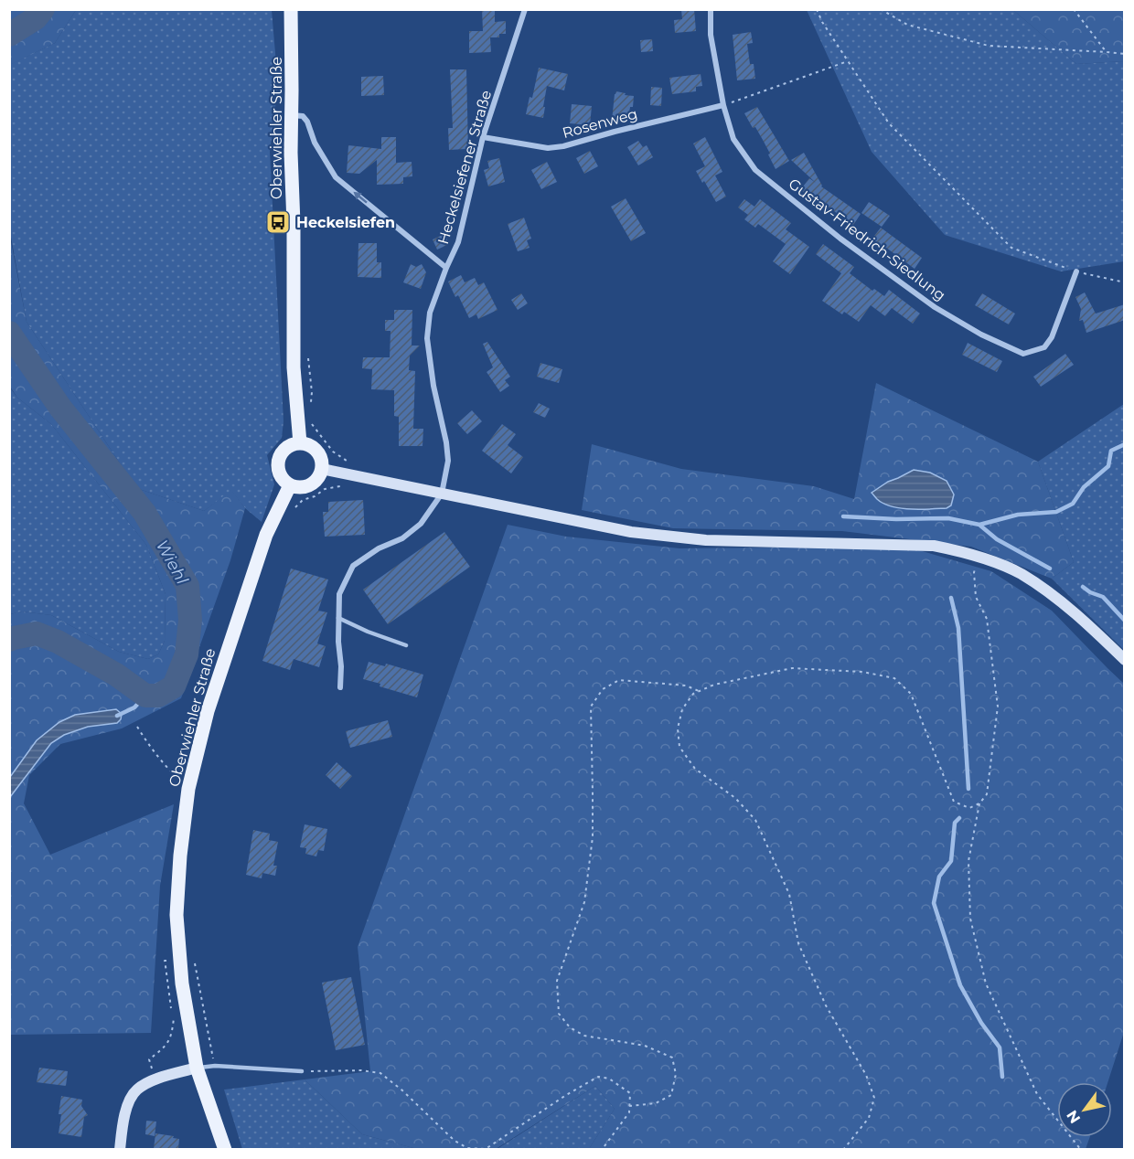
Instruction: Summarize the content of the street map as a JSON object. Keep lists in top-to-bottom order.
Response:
{
  "streets": {
    "main road": ["Oberwiehler Straße"],
    "street": ["Rosenweg", "Heckelsiefener Straße", "Gustav-Friedrich-Siedlung"]
  },
  "crossings": [
    ["Rosenweg", "Heckelsiefener Straße"],
    ["Rosenweg", "Gustav-Friedrich-Siedlung"]
  ],
  "water": ["Wiehl"],
  "places": {
    "bus stop": ["Heckelsiefen"]
  },
  "north": "bottom left"
}
